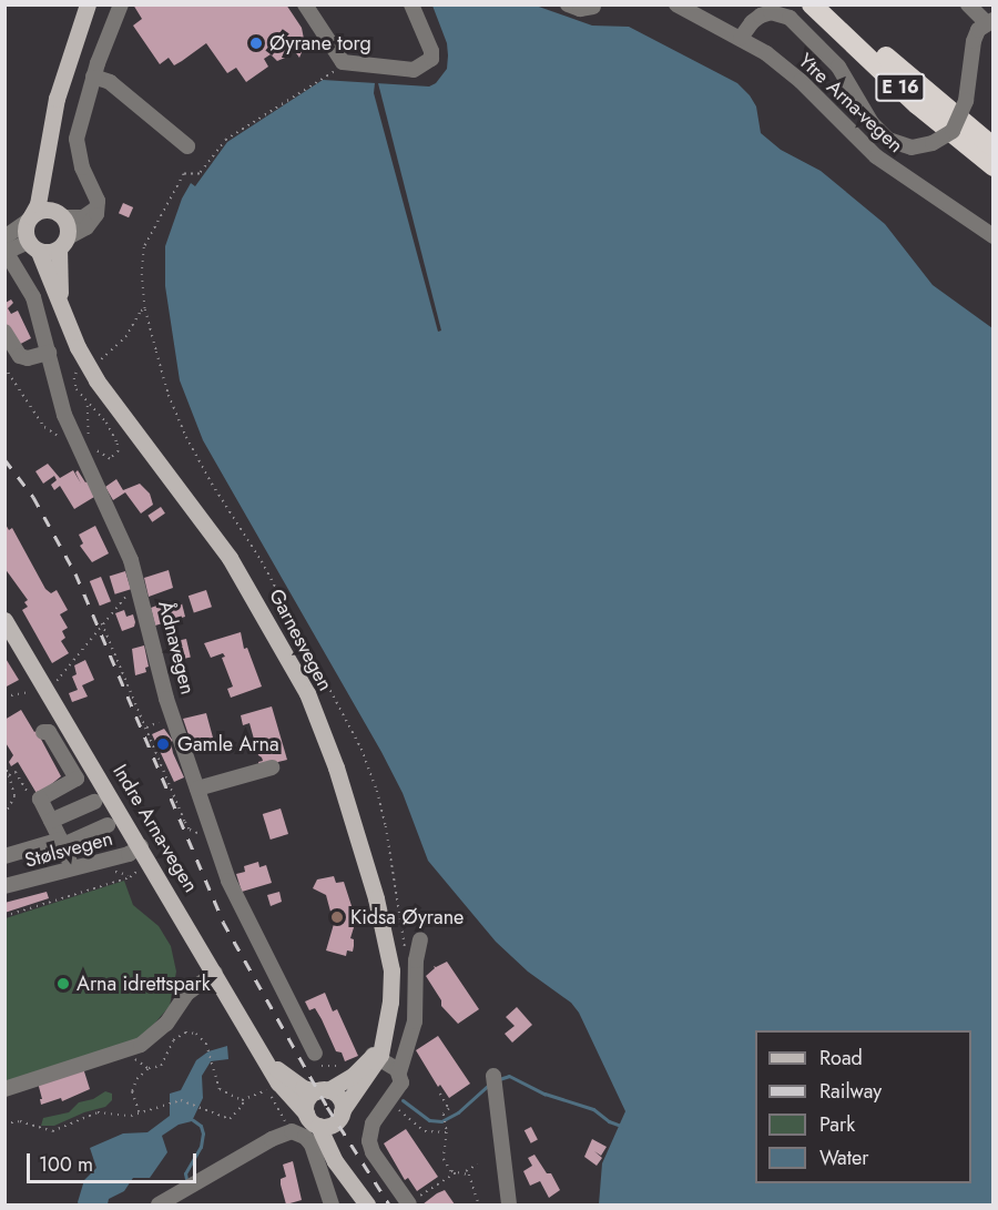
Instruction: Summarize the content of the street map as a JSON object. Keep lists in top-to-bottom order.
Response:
{
  "streets": {
    "highway": ["E 16"],
    "main road": ["Garnesvegen", "Indre Arna-vegen"],
    "street": ["Ytre Arna-vegen", "Ådnavegen", "Stølsvegen"]
  },
  "crossings": [
    ["Garnesvegen", "Indre Arna-vegen"],
    ["Indre Arna-vegen", "Stølsvegen"]
  ],
  "places": [
    "Øyrane torg",
    "Gamle Arna",
    "Kidsa Øyrane",
    "Arna idrettspark"
  ],
  "legend": [
    "Road",
    "Railway",
    "Park",
    "Water"
  ],
  "scale_bar": "100 m"
}
